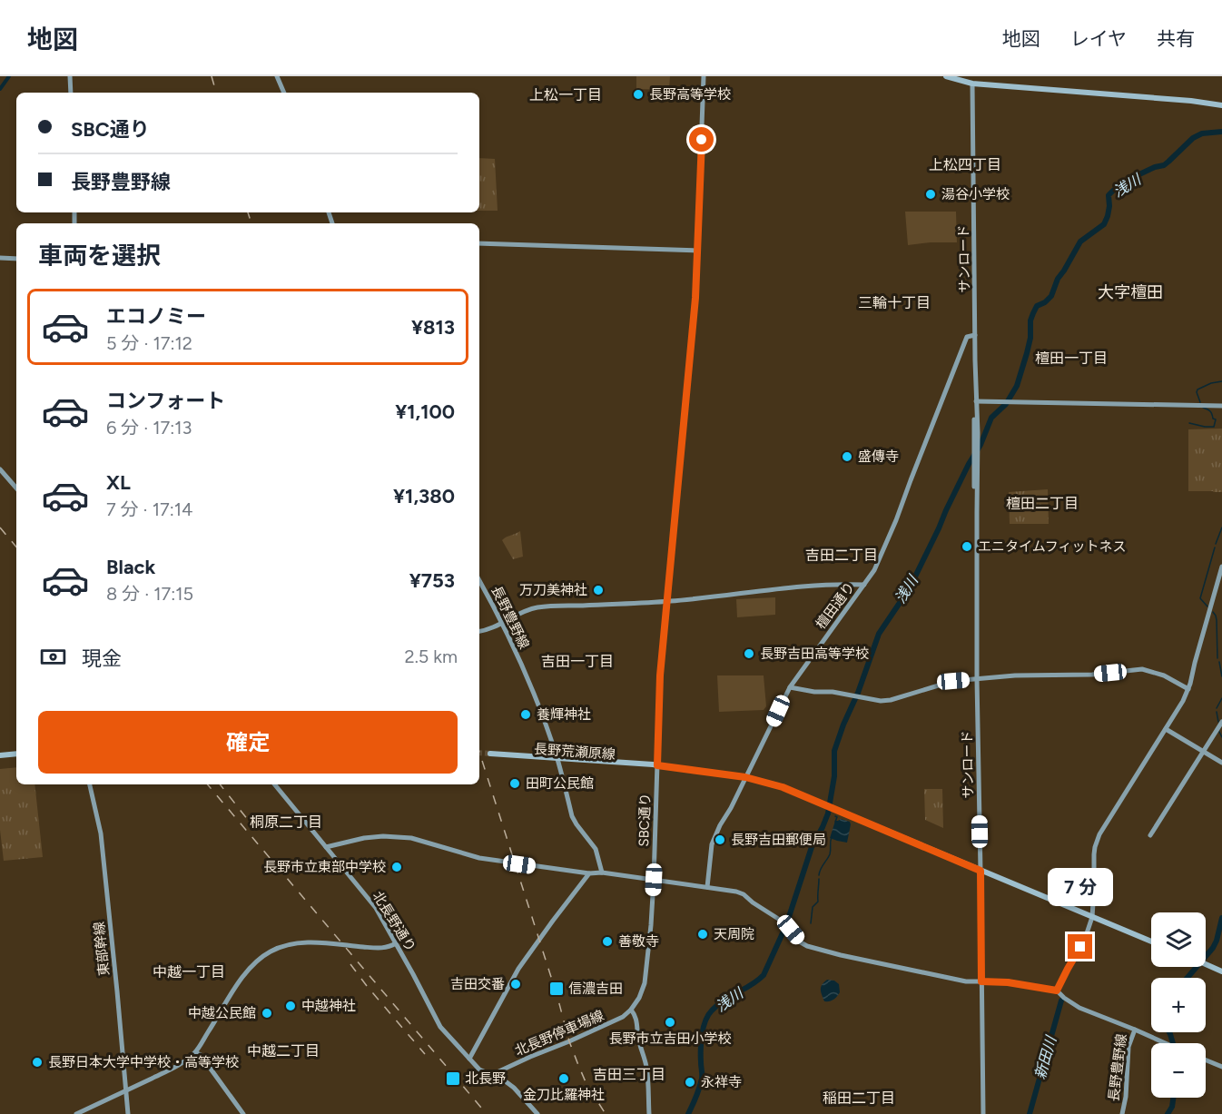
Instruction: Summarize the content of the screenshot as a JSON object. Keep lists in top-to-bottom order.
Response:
{
  "streets": {
    "main road": ["長野荒瀬原線"],
    "street": [
      "サンロード",
      "檀田通り",
      "長野豊野線",
      "SBC通り",
      "北長野通り",
      "東部幹線",
      "北長野停車場線"
    ]
  },
  "crossings": [
    ["サンロード", "檀田通り"],
    ["サンロード", "長野荒瀬原線"],
    ["檀田通り", "長野荒瀬原線"],
    ["長野豊野線", "長野荒瀬原線"],
    ["長野荒瀬原線", "SBC通り"],
    ["北長野通り", "北長野停車場線"]
  ],
  "districts": [
    "上松一丁目",
    "上松四丁目",
    "大字檀田",
    "三輪十丁目",
    "檀田一丁目",
    "檀田二丁目",
    "吉田二丁目",
    "吉田一丁目",
    "桐原二丁目",
    "中越一丁目",
    "中越二丁目",
    "吉田三丁目",
    "稲田二丁目"
  ],
  "water": ["浅川", "新田川"],
  "places": {
    "other": [
      "長野高等学校",
      "湯谷小学校",
      "盛傳寺",
      "エニタイムフィットネス",
      "万刀美神社",
      "長野吉田高等学校",
      "養輝神社",
      "田町公民館",
      "長野吉田郵便局",
      "長野市立東部中学校",
      "天周院",
      "善敬寺",
      "吉田交番",
      "中越神社",
      "中越公民館",
      "長野市立吉田小学校",
      "長野日本大学中学校・高等学校",
      "金刀比羅神社",
      "永祥寺"
    ],
    "transit": ["信濃吉田", "北長野"]
  },
  "page": {
    "header": "地図",
    "nav": ["地図", "レイヤ", "共有"],
    "banner": ["SBC通り", "長野豊野線"],
    "heading": "車両を選択",
    "list": [
      {
        "name": "エコノミー",
        "note": "5 分 · 17:12",
        "value": "¥813"
      },
      {
        "name": "コンフォート",
        "note": "6 分 · 17:13",
        "value": "¥1,100"
      },
      {
        "name": "XL",
        "note": "7 分 · 17:14",
        "value": "¥1,380"
      },
      {
        "name": "Black",
        "note": "8 分 · 17:15",
        "value": "¥753"
      }
    ],
    "pay": ["現金", "2.5 km"],
    "buttons": "確定",
    "bubble": "7 分",
    "map_buttons": ["+", "−"]
  }
}
